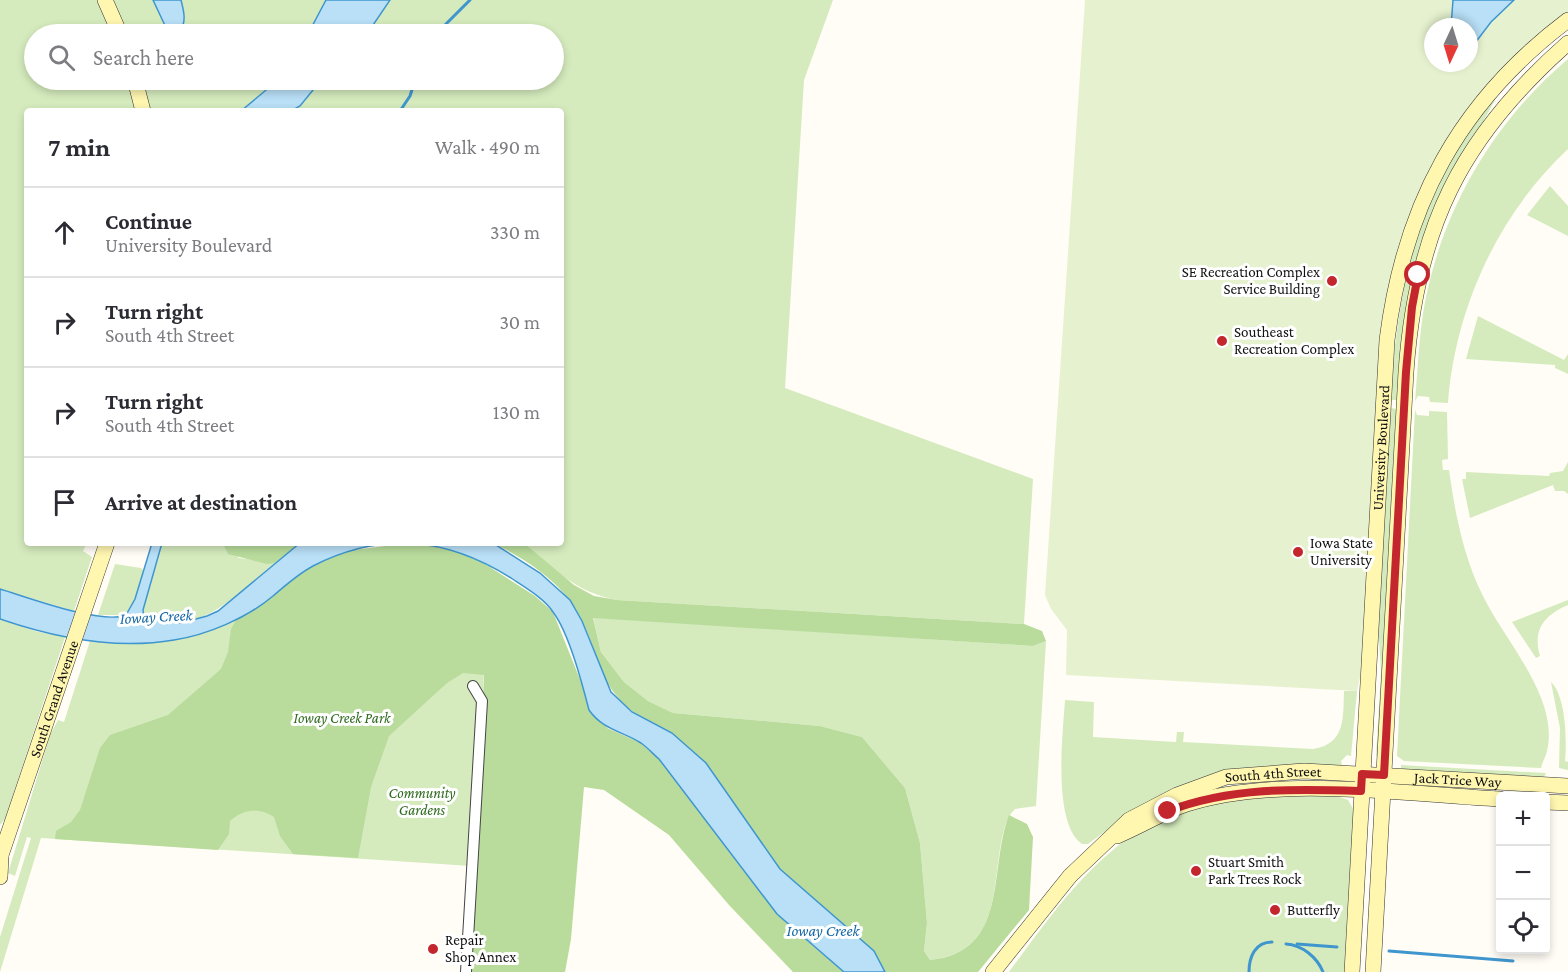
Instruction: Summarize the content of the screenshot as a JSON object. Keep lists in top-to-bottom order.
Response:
{
  "streets": {
    "main road": [
      "University Boulevard",
      "South Grand Avenue",
      "South 4th Street",
      "Jack Trice Way"
    ]
  },
  "crossings": [
    ["University Boulevard", "South 4th Street"],
    ["University Boulevard", "Jack Trice Way"],
    ["South 4th Street", "Jack Trice Way"]
  ],
  "water": ["Ioway Creek"],
  "parks": ["Ioway Creek Park", "Community Gardens"],
  "places": [
    "SE Recreation Complex Service Building",
    "Southeast Recreation Complex",
    "Iowa State University",
    "Stuart Smith Park Trees Rock",
    "Butterfly",
    "Repair Shop Annex"
  ],
  "north": "bottom",
  "page": {
    "search": "Search here",
    "heading": ["7 min", "Walk · 490 m"],
    "list": [
      ["Continue", "University Boulevard", "330 m"],
      ["Turn right", "South 4th Street", "30 m"],
      ["Turn right", "South 4th Street", "130 m"],
      "Arrive at destination"
    ],
    "map_buttons": ["+", "−"]
  }
}
